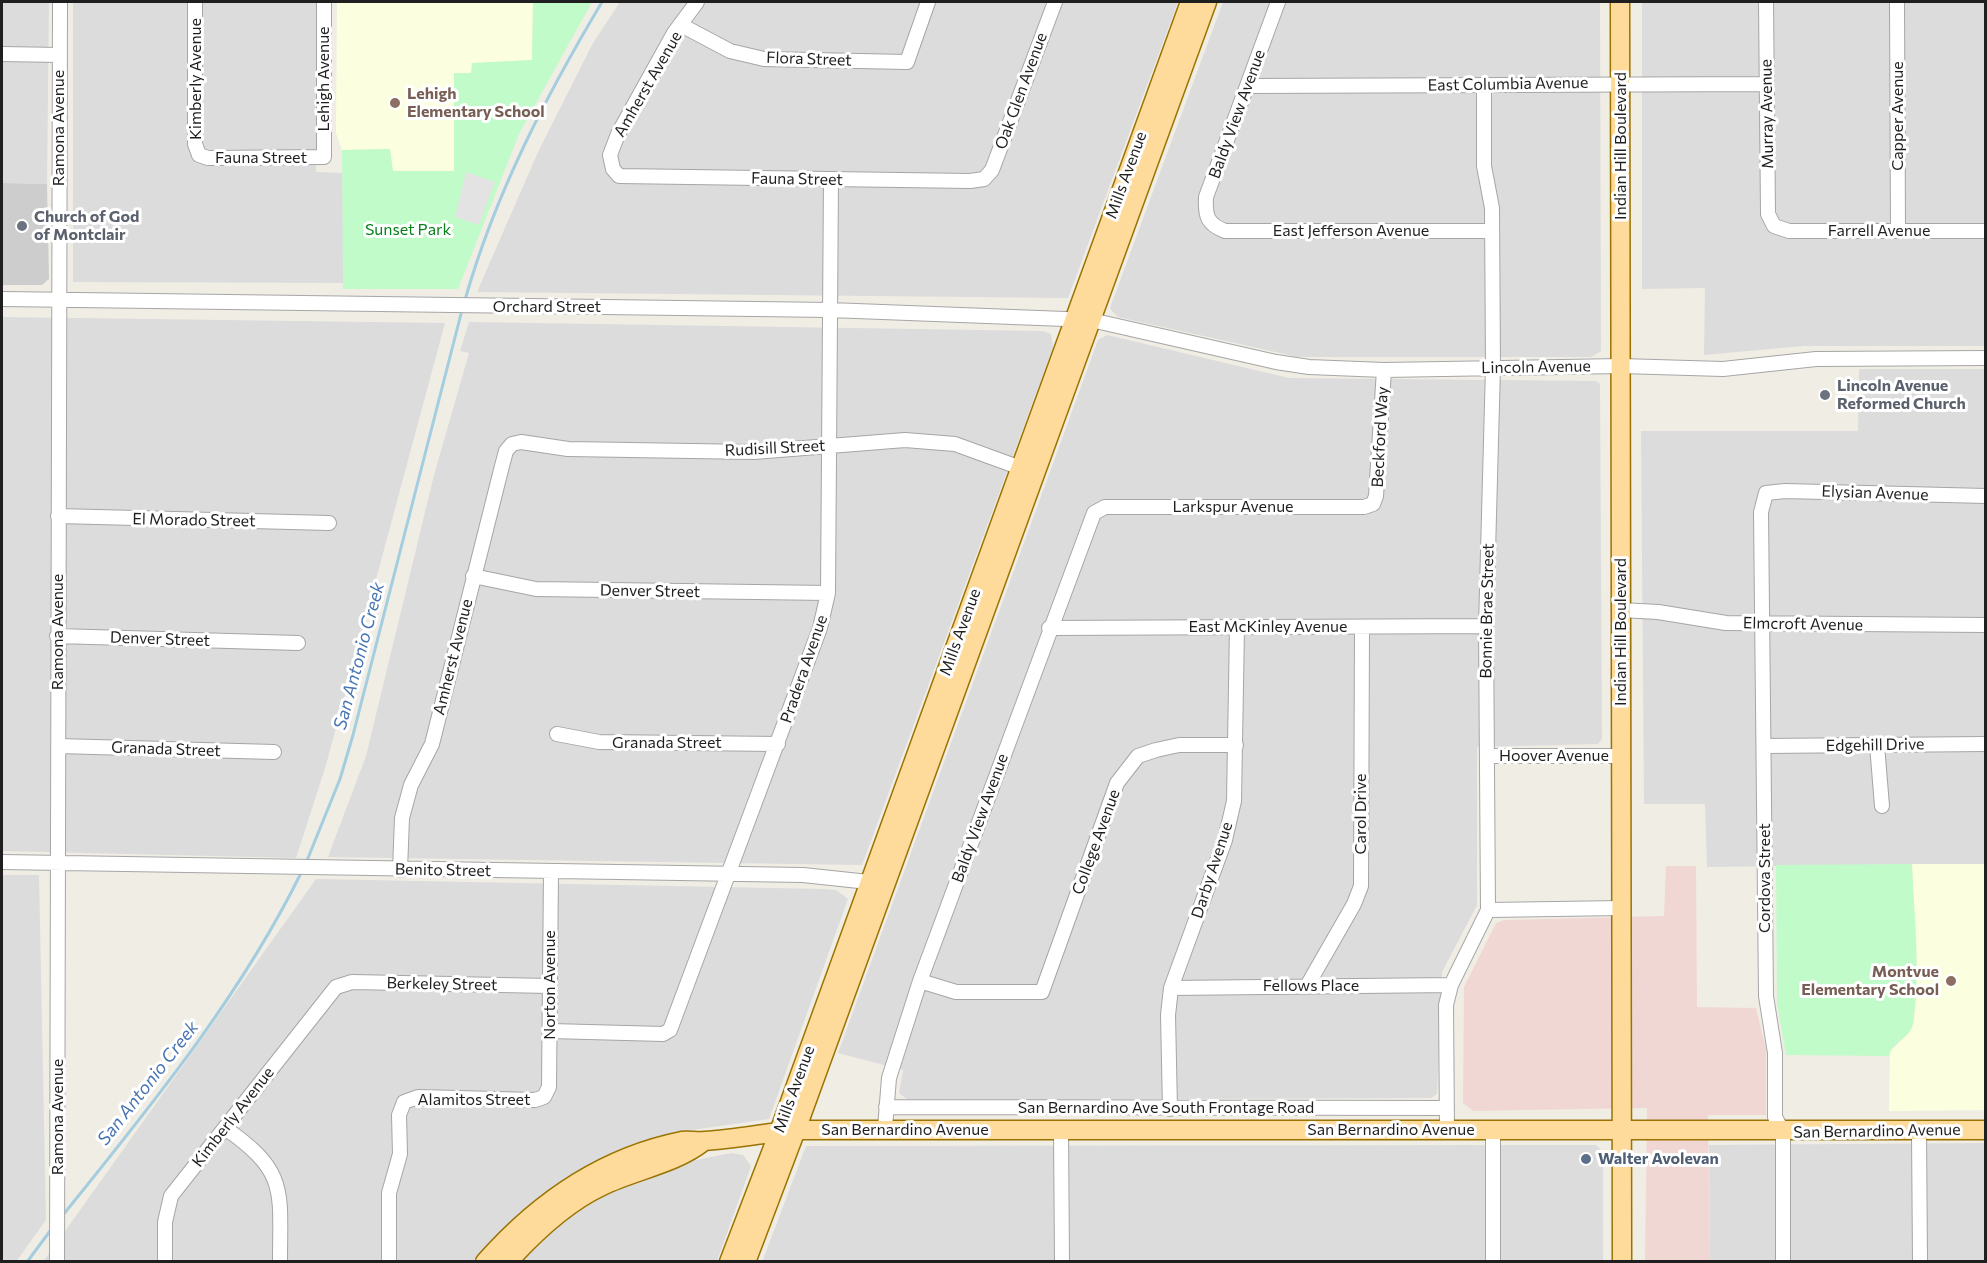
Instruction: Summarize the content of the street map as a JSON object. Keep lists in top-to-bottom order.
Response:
{
  "streets": {
    "main road": ["Indian Hill Boulevard", "Mills Avenue", "San Bernardino Avenue"],
    "street": [
      "Flora Street",
      "Kimberly Avenue",
      "Lehigh Avenue",
      "Amherst Avenue",
      "East Columbia Avenue",
      "Oak Glen Avenue",
      "Baldy View Avenue",
      "Murray Avenue",
      "Capper Avenue",
      "Ramona Avenue",
      "Fauna Street",
      "East Jefferson Avenue",
      "Farrell Avenue",
      "Orchard Street",
      "Lincoln Avenue",
      "Beckford Way",
      "Rudisill Street",
      "Elysian Avenue",
      "Larkspur Avenue",
      "El Morado Street",
      "Denver Street",
      "Bonnie Brae Street",
      "Elmcroft Avenue",
      "East McKinley Avenue",
      "Pradera Avenue",
      "Granada Street",
      "Edgehill Drive",
      "Hoover Avenue",
      "Carol Drive",
      "College Avenue",
      "Benito Street",
      "Darby Avenue",
      "Cordova Street",
      "Berkeley Street",
      "Norton Avenue",
      "Fellows Place",
      "Alamitos Street",
      "San Bernardino Ave South Frontage Road"
    ]
  },
  "crossings": [
    ["Flora Street", "Amherst Avenue"],
    ["Kimberly Avenue", "Fauna Street"],
    ["Kimberly Avenue", "Berkeley Street"],
    ["Lehigh Avenue", "Fauna Street"],
    ["Amherst Avenue", "Fauna Street"],
    ["Amherst Avenue", "Rudisill Street"],
    ["Amherst Avenue", "Denver Street"],
    ["Amherst Avenue", "Benito Street"],
    ["East Columbia Avenue", "Baldy View Avenue"],
    ["East Columbia Avenue", "Murray Avenue"],
    ["East Columbia Avenue", "Indian Hill Boulevard"],
    ["East Columbia Avenue", "Bonnie Brae Street"],
    ["Oak Glen Avenue", "Fauna Street"],
    ["Baldy View Avenue", "East Jefferson Avenue"],
    ["Baldy View Avenue", "Larkspur Avenue"],
    ["Baldy View Avenue", "East McKinley Avenue"],
    ["Baldy View Avenue", "College Avenue"],
    ["Baldy View Avenue", "San Bernardino Ave South Frontage Road"],
    ["Baldy View Avenue", "San Bernardino Avenue"],
    ["Murray Avenue", "Farrell Avenue"],
    ["Capper Avenue", "Farrell Avenue"],
    ["Ramona Avenue", "Orchard Street"],
    ["Ramona Avenue", "El Morado Street"],
    ["Ramona Avenue", "Denver Street"],
    ["Ramona Avenue", "Granada Street"],
    ["Ramona Avenue", "Benito Street"],
    ["Indian Hill Boulevard", "Lincoln Avenue"],
    ["Indian Hill Boulevard", "Elmcroft Avenue"],
    ["Indian Hill Boulevard", "Hoover Avenue"],
    ["Indian Hill Boulevard", "San Bernardino Avenue"],
    ["Fauna Street", "Pradera Avenue"],
    ["Mills Avenue", "Orchard Street"],
    ["Mills Avenue", "Lincoln Avenue"],
    ["Mills Avenue", "Rudisill Street"],
    ["Mills Avenue", "Benito Street"],
    ["Mills Avenue", "San Bernardino Avenue"],
    ["East Jefferson Avenue", "Bonnie Brae Street"],
    ["Orchard Street", "Lincoln Avenue"],
    ["Orchard Street", "Pradera Avenue"],
    ["Lincoln Avenue", "Beckford Way"],
    ["Lincoln Avenue", "Bonnie Brae Street"],
    ["Beckford Way", "Larkspur Avenue"],
    ["Rudisill Street", "Pradera Avenue"],
    ["Elysian Avenue", "Cordova Street"],
    ["Denver Street", "Pradera Avenue"],
    ["Bonnie Brae Street", "East McKinley Avenue"],
    ["Bonnie Brae Street", "Hoover Avenue"],
    ["Bonnie Brae Street", "Fellows Place"],
    ["Bonnie Brae Street", "San Bernardino Ave South Frontage Road"],
    ["Bonnie Brae Street", "San Bernardino Avenue"],
    ["Elmcroft Avenue", "Cordova Street"],
    ["East McKinley Avenue", "Carol Drive"],
    ["East McKinley Avenue", "Darby Avenue"],
    ["Pradera Avenue", "Granada Street"],
    ["Pradera Avenue", "Benito Street"],
    ["Pradera Avenue", "Norton Avenue"],
    ["Edgehill Drive", "Cordova Street"],
    ["Carol Drive", "Fellows Place"],
    ["College Avenue", "Darby Avenue"],
    ["Benito Street", "Norton Avenue"],
    ["Darby Avenue", "Fellows Place"],
    ["Darby Avenue", "San Bernardino Ave South Frontage Road"],
    ["Cordova Street", "San Bernardino Avenue"],
    ["Berkeley Street", "Norton Avenue"],
    ["Norton Avenue", "Alamitos Street"]
  ],
  "water": ["San Antonio Creek"],
  "parks": ["Sunset Park"],
  "places": [
    "Lehigh Elementary School",
    "Church of God of Montclair",
    "Lincoln Avenue Reformed Church",
    "Montvue Elementary School",
    "Walter Avolevan"
  ]
}
